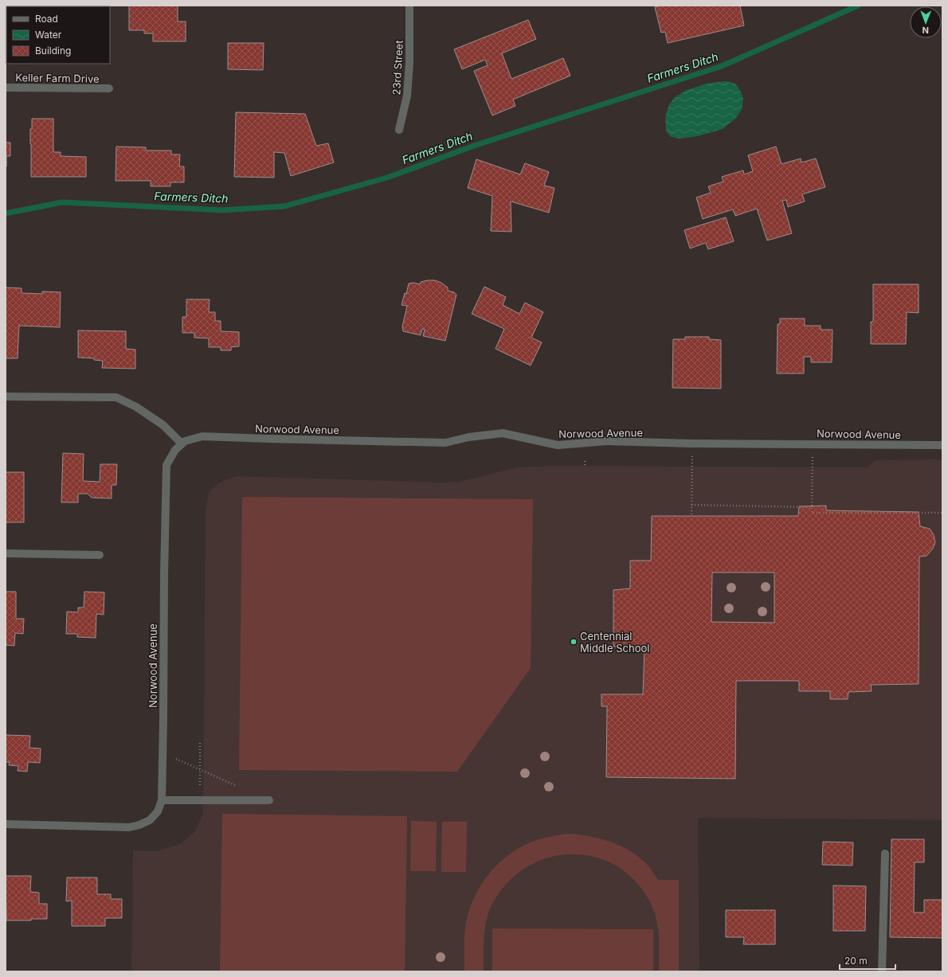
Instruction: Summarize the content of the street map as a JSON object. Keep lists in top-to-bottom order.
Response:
{
  "streets": {
    "street": ["23rd Street", "Keller Farm Drive", "Norwood Avenue"]
  },
  "water": ["Farmers Ditch"],
  "places": ["Centennial Middle School"],
  "legend": ["Road", "Water", "Building"],
  "scale_bar": "20 m",
  "north": "bottom"
}
